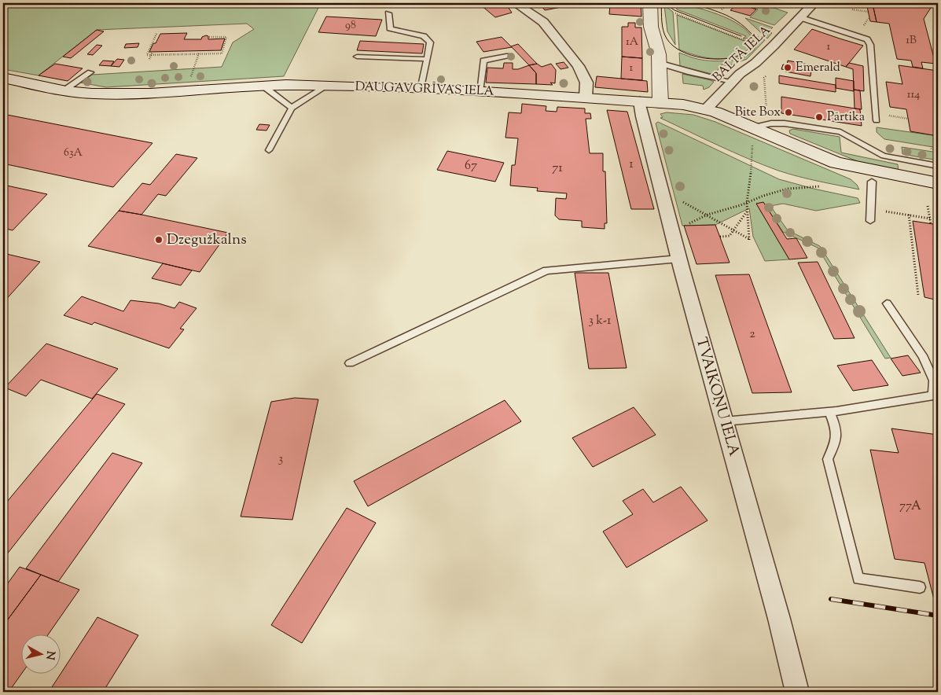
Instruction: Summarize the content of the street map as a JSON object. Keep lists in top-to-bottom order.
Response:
{
  "streets": {
    "main road": ["DAUGAVGRĪVAS IELA"],
    "street": ["BALTĀ IELA", "TVAIKOŅU IELA"]
  },
  "crossings": [
    ["BALTĀ IELA", "DAUGAVGRĪVAS IELA"],
    ["DAUGAVGRĪVAS IELA", "TVAIKOŅU IELA"]
  ],
  "places": [
    "Emerald",
    "Bite Box",
    "Pārtika",
    "Dzegužkalns"
  ],
  "house_numbers": [
    "98",
    "1B",
    "1A",
    "1",
    "1",
    "114",
    "63A",
    "1",
    "67",
    "71",
    "3 k-1",
    "2",
    "3",
    "77A"
  ],
  "north": "right"
}
